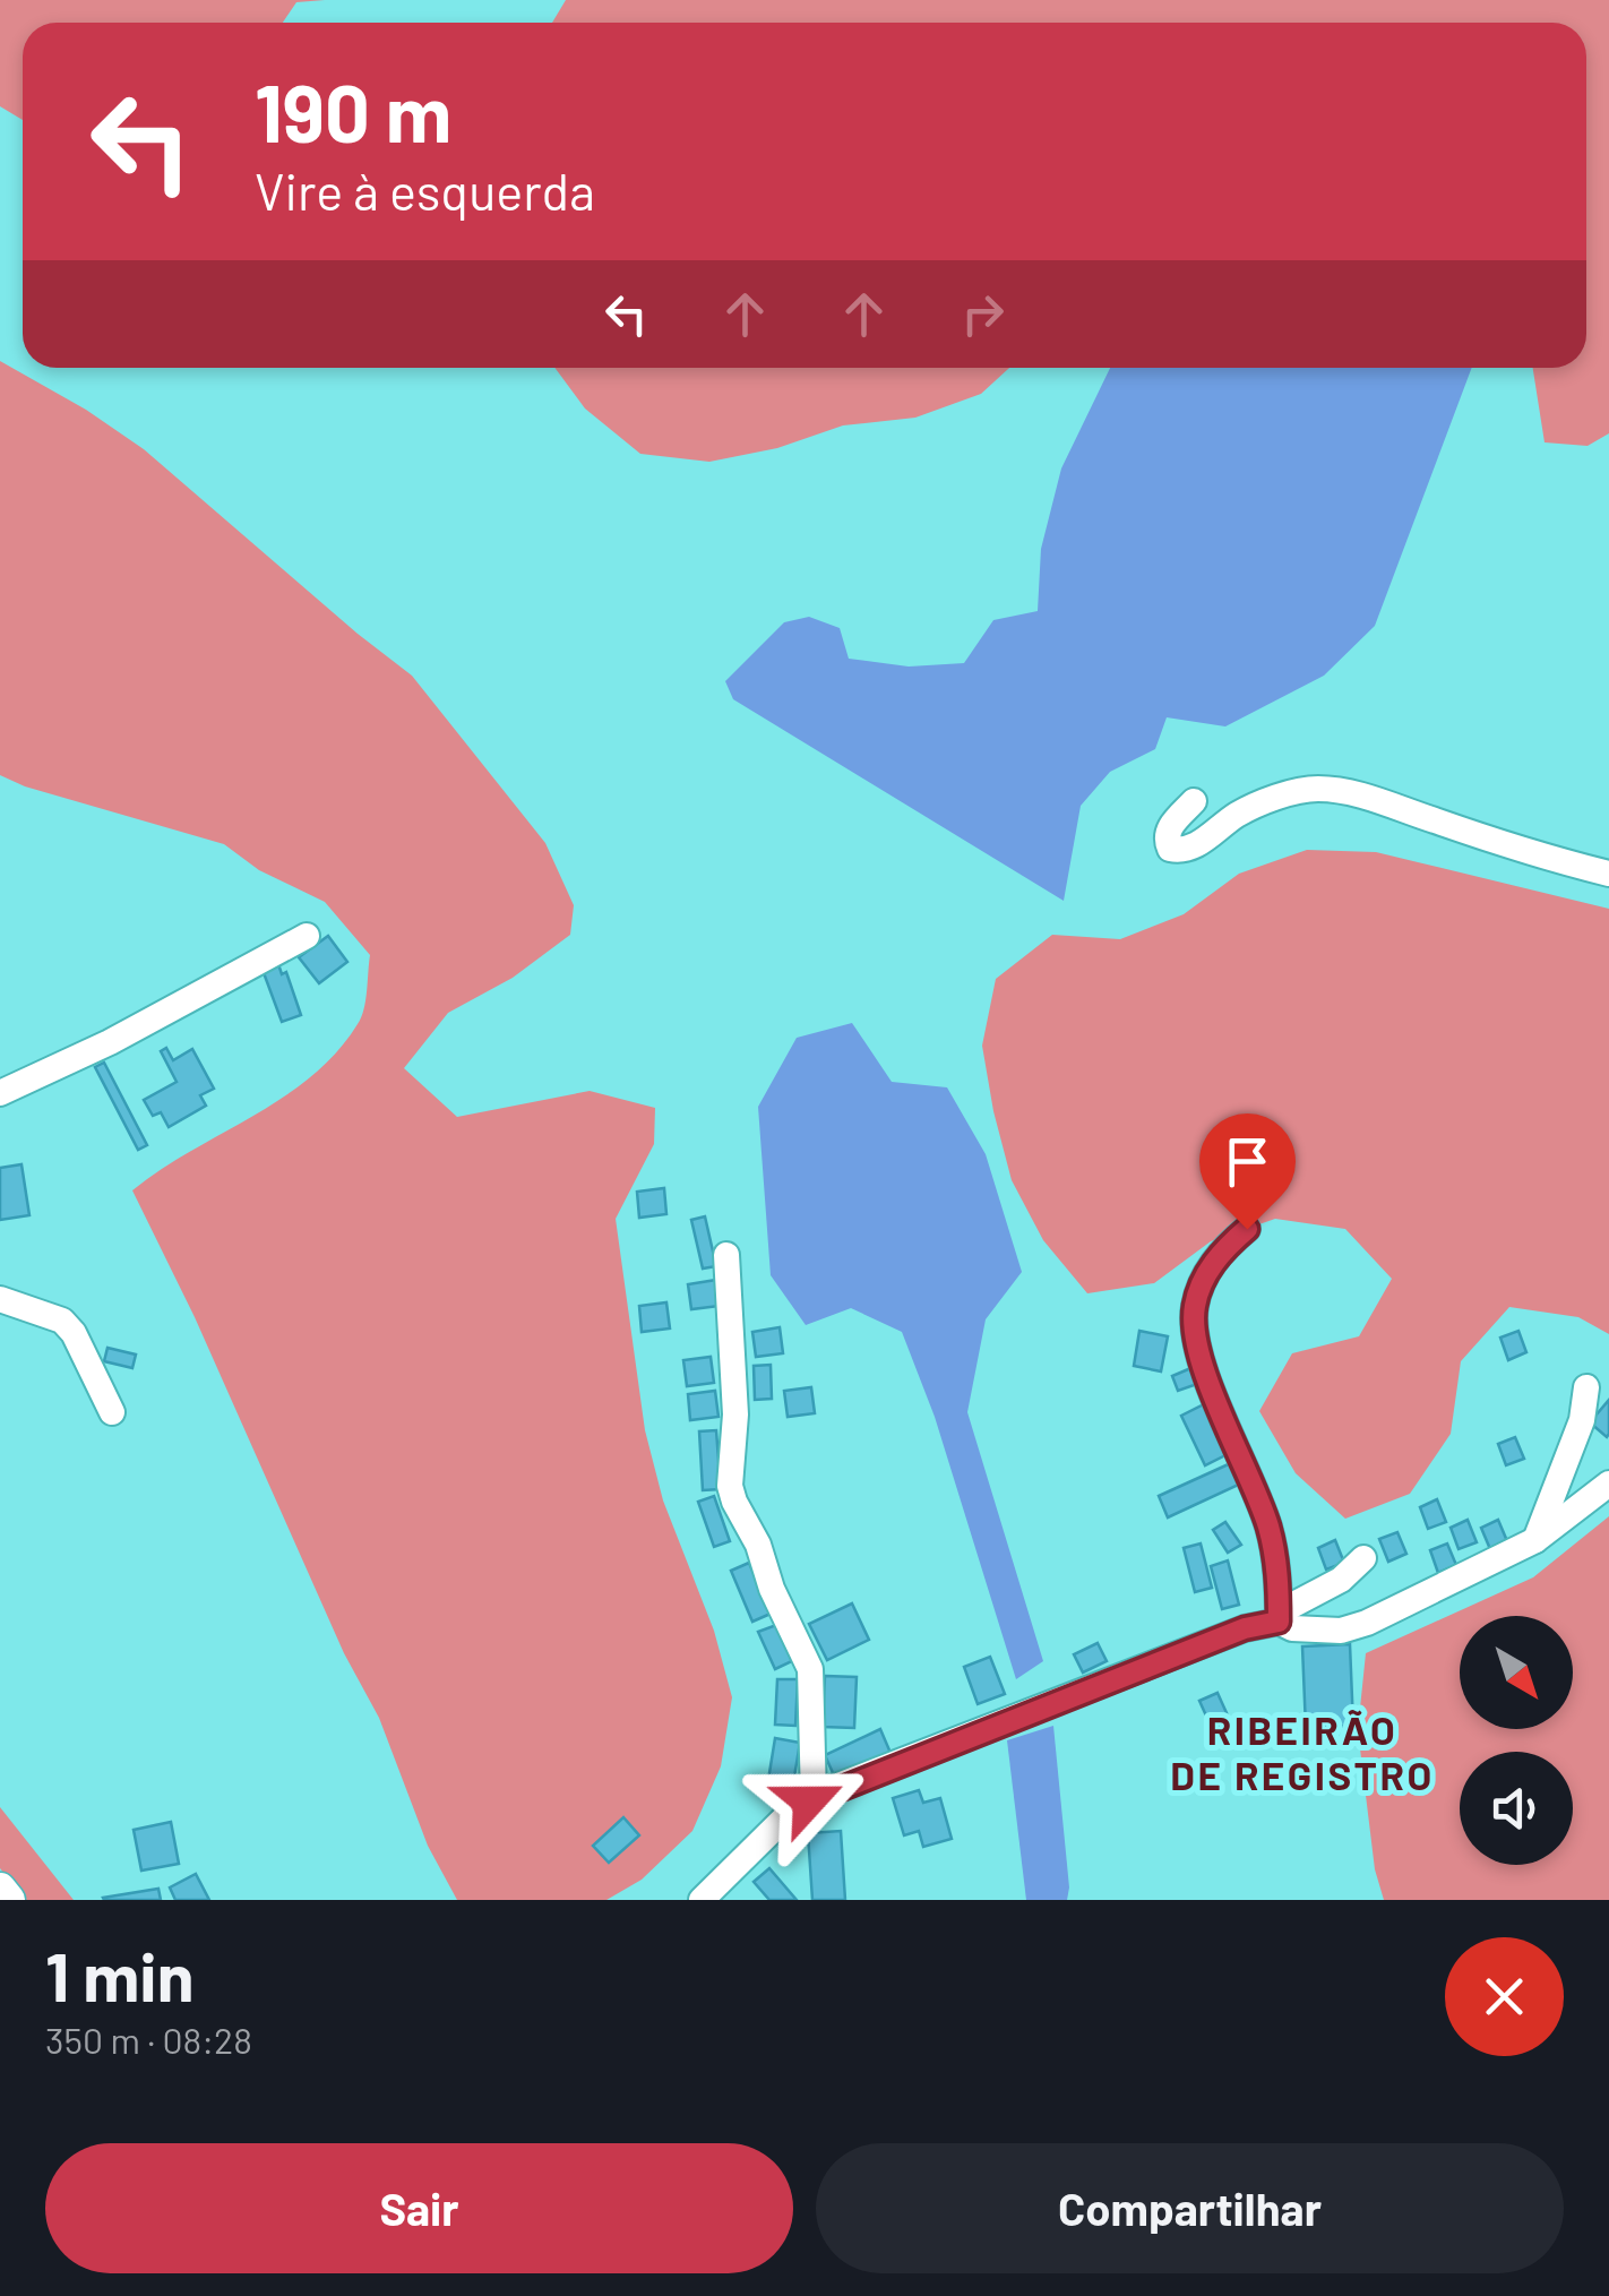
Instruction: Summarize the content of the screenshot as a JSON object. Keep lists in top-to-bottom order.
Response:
{
  "districts": ["RIBEIRÃO DE REGISTRO"],
  "north": "bottom right",
  "page": {
    "turn": ["190 m", "Vire à esquerda"],
    "heading": ["1 min", "350 m · 08:28"],
    "buttons": ["Sair", "Compartilhar"]
  }
}
